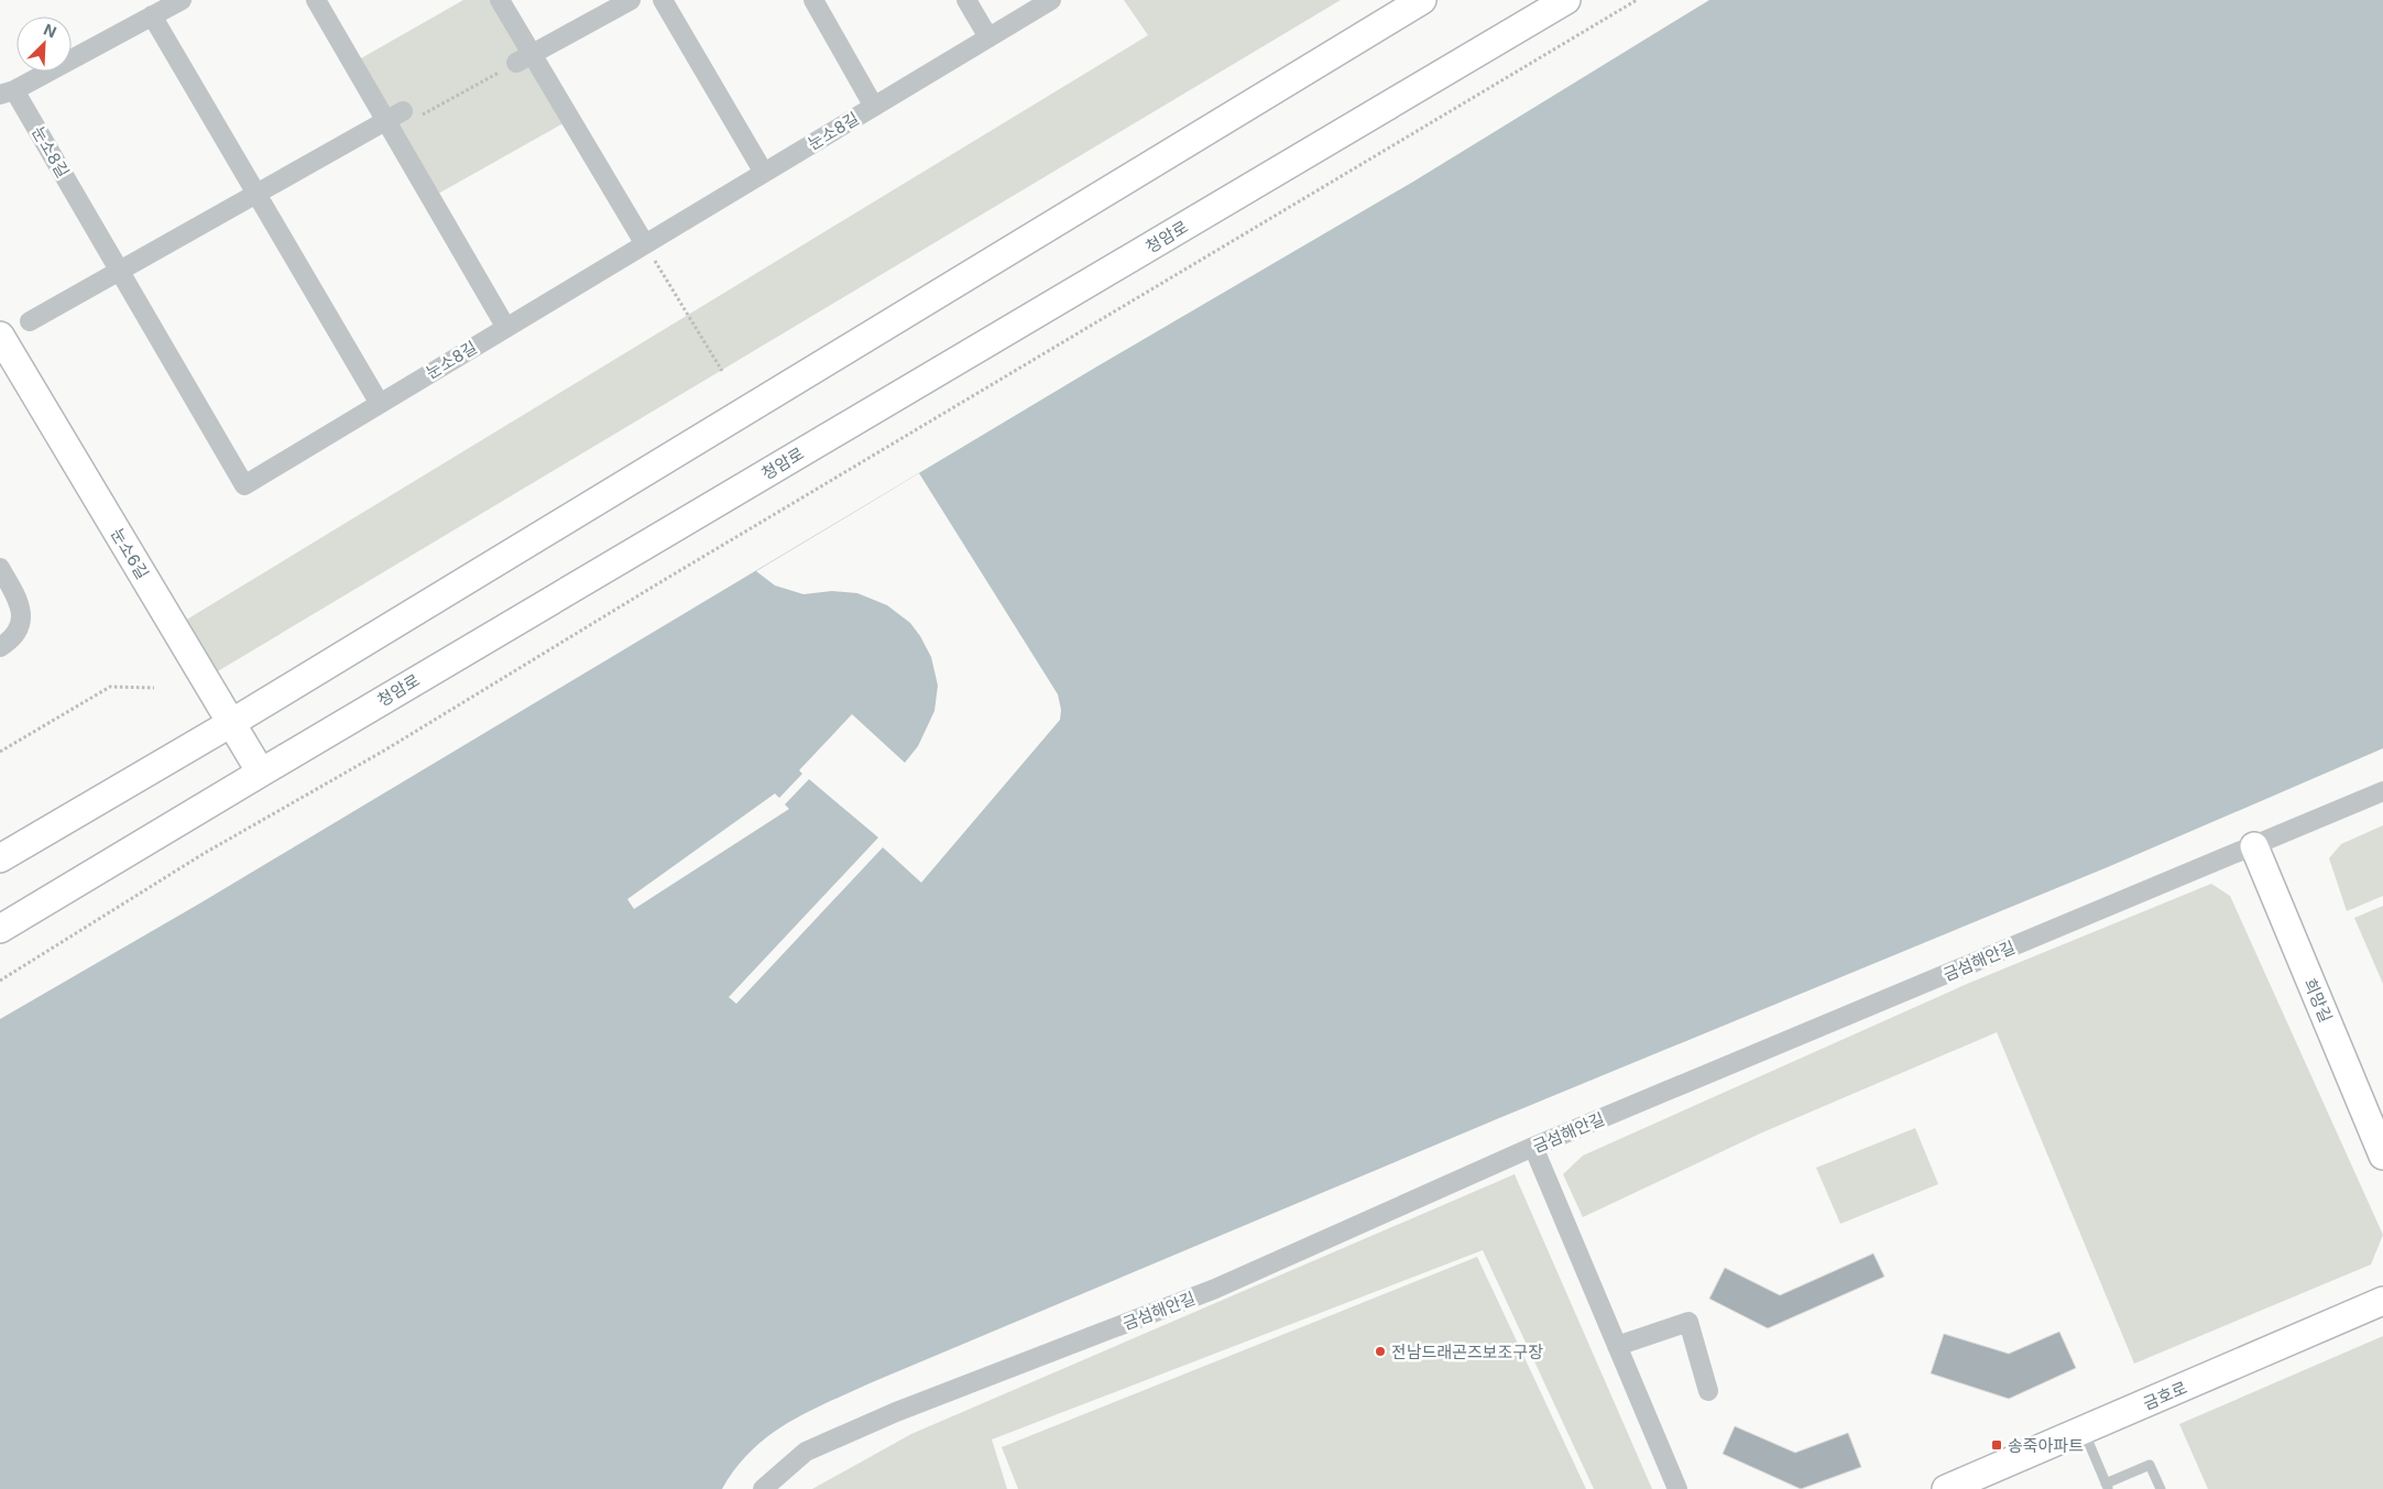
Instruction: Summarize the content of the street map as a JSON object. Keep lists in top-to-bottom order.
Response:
{
  "streets": {
    "main road": [
      "청암로",
      "눈소6길",
      "희망길",
      "금호로"
    ],
    "street": ["눈소8길", "금섬해안길"]
  },
  "crossings": [
    ["청암로", "눈소6길"],
    ["금섬해안길", "희망길"]
  ],
  "places": {
    "other": ["전남드래곤즈보조구장"],
    "transit": ["송죽아파트"]
  },
  "north": "top right"
}
